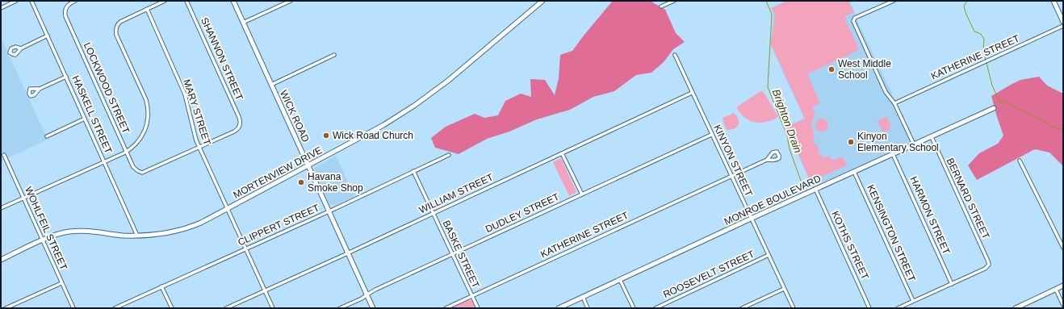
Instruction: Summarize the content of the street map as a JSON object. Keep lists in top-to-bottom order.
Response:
{
  "streets": {
    "street": [
      "KATHERINE STREET",
      "SHANNON STREET",
      "LOCKWOOD STREET",
      "MARY STREET",
      "HASKELL STREET",
      "WICK ROAD",
      "KINYON STREET",
      "MORTENVIEW DRIVE",
      "WILLIAM STREET",
      "BERNARD STREET",
      "MONROE BOULEVARD",
      "DUDLEY STREET",
      "HARMON STREET",
      "CLIPPERT STREET",
      "WOHLFEIL STREET",
      "KENSINGTON STREET",
      "KOTHS STREET",
      "BASKE STREET",
      "ROOSEVELT STREET"
    ]
  },
  "crossings": [
    ["KATHERINE STREET", "KINYON STREET"],
    ["KATHERINE STREET", "BASKE STREET"],
    ["SHANNON STREET", "LOCKWOOD STREET"],
    ["SHANNON STREET", "MARY STREET"],
    ["LOCKWOOD STREET", "MARY STREET"],
    ["MARY STREET", "MORTENVIEW DRIVE"],
    ["MARY STREET", "WILLIAM STREET"],
    ["MARY STREET", "CLIPPERT STREET"],
    ["HASKELL STREET", "MORTENVIEW DRIVE"],
    ["WICK ROAD", "MORTENVIEW DRIVE"],
    ["WICK ROAD", "WILLIAM STREET"],
    ["WICK ROAD", "DUDLEY STREET"],
    ["WICK ROAD", "CLIPPERT STREET"],
    ["KINYON STREET", "WILLIAM STREET"],
    ["KINYON STREET", "MONROE BOULEVARD"],
    ["KINYON STREET", "DUDLEY STREET"],
    ["KINYON STREET", "ROOSEVELT STREET"],
    ["MORTENVIEW DRIVE", "WOHLFEIL STREET"],
    ["WILLIAM STREET", "BASKE STREET"],
    ["BERNARD STREET", "MONROE BOULEVARD"],
    ["BERNARD STREET", "HARMON STREET"],
    ["MONROE BOULEVARD", "HARMON STREET"],
    ["MONROE BOULEVARD", "KENSINGTON STREET"],
    ["MONROE BOULEVARD", "KOTHS STREET"],
    ["DUDLEY STREET", "BASKE STREET"],
    ["CLIPPERT STREET", "BASKE STREET"]
  ],
  "water": ["Brighton Drain"],
  "places": [
    "West Middle School",
    "Wick Road Church",
    "Kinyon Elementary School",
    "Havana Smoke Shop"
  ]
}
